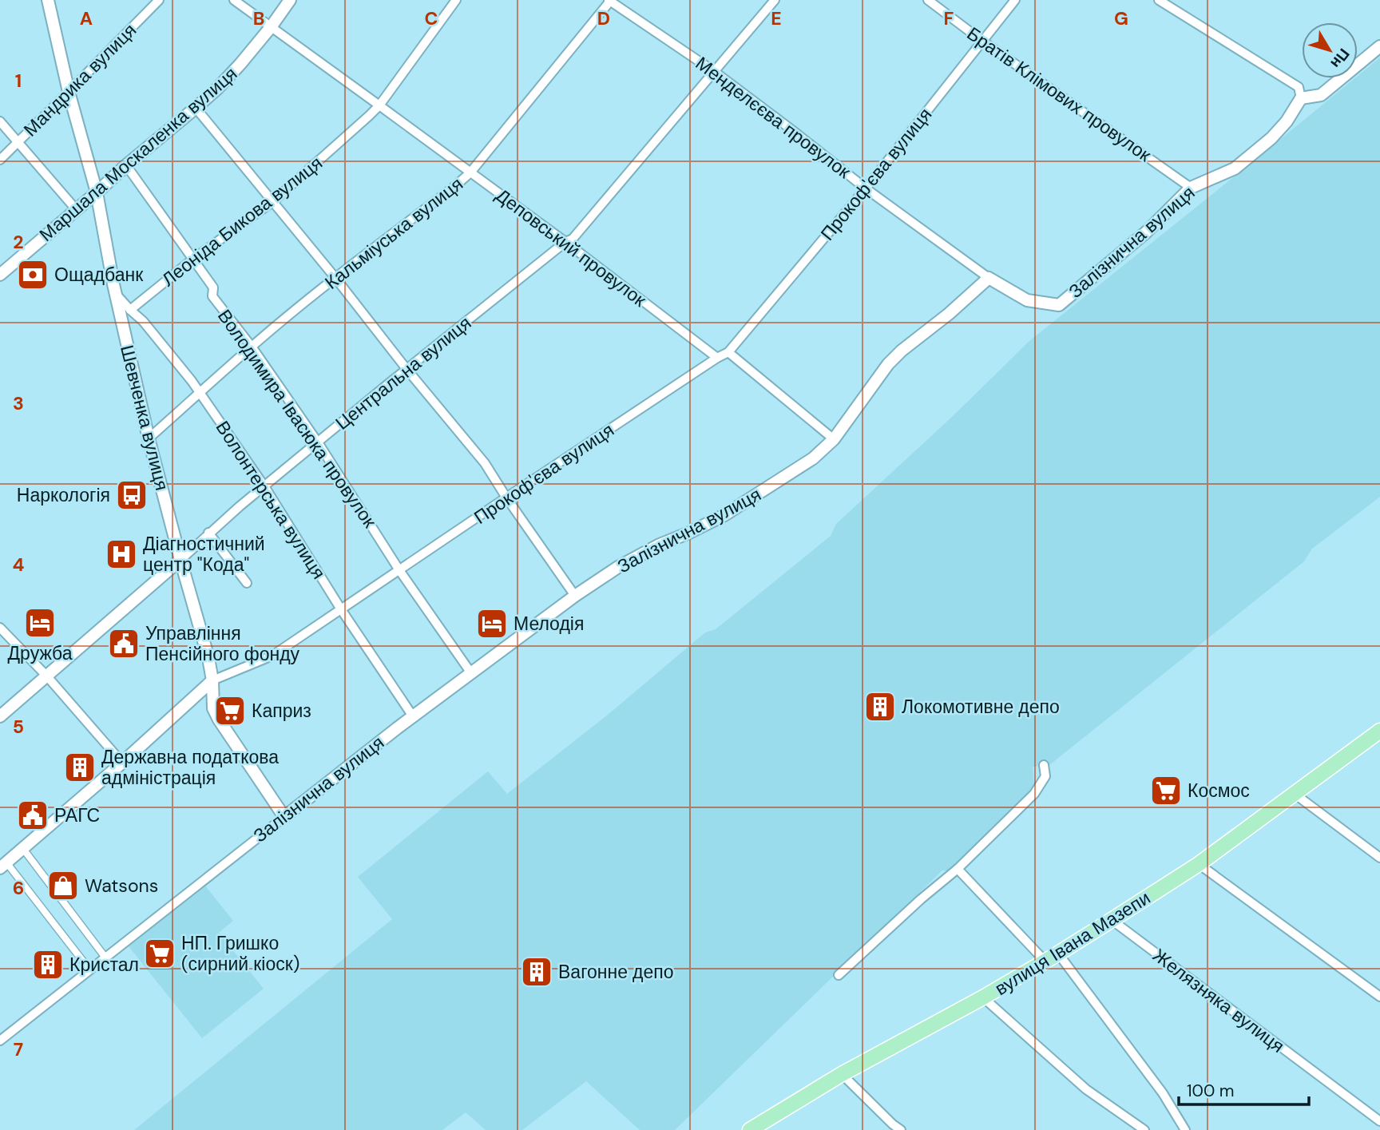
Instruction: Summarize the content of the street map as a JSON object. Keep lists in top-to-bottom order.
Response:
{
  "streets": {
    "main road": ["вулиця Івана Мазепи"],
    "street": [
      "Мандрика вулиця",
      "Братів Клімових провулок",
      "Менделєєва провулок",
      "Маршала Москаленка вулиця",
      "Прокоф'єва вулиця",
      "Леоніда Бикова вулиця",
      "Кальміуська вулиця",
      "Залізнична вулиця",
      "Деповський провулок",
      "Центральна вулиця",
      "Шевченка вулиця",
      "Володимира Івасюка провулок",
      "Волонтерська вулиця",
      "Желязняка вулиця"
    ]
  },
  "crossings": [
    ["Мандрика вулиця", "Шевченка вулиця"],
    ["Братів Клімових провулок", "Прокоф'єва вулиця"],
    ["Братів Клімових провулок", "Залізнична вулиця"],
    ["Менделєєва провулок", "Прокоф'єва вулиця"],
    ["Менделєєва провулок", "Кальміуська вулиця"],
    ["Менделєєва провулок", "Залізнична вулиця"],
    ["Менделєєва провулок", "Центральна вулиця"],
    ["Маршала Москаленка вулиця", "Деповський провулок"],
    ["Маршала Москаленка вулиця", "Шевченка вулиця"],
    ["Маршала Москаленка вулиця", "Володимира Івасюка провулок"],
    ["Прокоф'єва вулиця", "Деповський провулок"],
    ["Прокоф'єва вулиця", "Шевченка вулиця"],
    ["Прокоф'єва вулиця", "Володимира Івасюка провулок"],
    ["Прокоф'єва вулиця", "Волонтерська вулиця"],
    ["Леоніда Бикова вулиця", "Деповський провулок"],
    ["Леоніда Бикова вулиця", "Володимира Івасюка провулок"],
    ["Леоніда Бикова вулиця", "Волонтерська вулиця"],
    ["Кальміуська вулиця", "Деповський провулок"],
    ["Кальміуська вулиця", "Шевченка вулиця"],
    ["Кальміуська вулиця", "Володимира Івасюка провулок"],
    ["Кальміуська вулиця", "Волонтерська вулиця"],
    ["Залізнична вулиця", "Шевченка вулиця"],
    ["Залізнична вулиця", "Володимира Івасюка провулок"],
    ["Залізнична вулиця", "Волонтерська вулиця"],
    ["Деповський провулок", "Центральна вулиця"],
    ["Центральна вулиця", "Шевченка вулиця"],
    ["Центральна вулиця", "Володимира Івасюка провулок"],
    ["Центральна вулиця", "Волонтерська вулиця"],
    ["Шевченка вулиця", "Волонтерська вулиця"],
    ["вулиця Івана Мазепи", "Желязняка вулиця"]
  ],
  "places": {
    "bank": ["Ощадбанк"],
    "bus stop": ["Наркологія"],
    "hospital": ["Діагностичний центр \"Кода\""],
    "hotel": ["Дружба", "Мелодія"],
    "public building": ["Управління Пенсійного фонду", "РАГС"],
    "building": [
      "Локомотивне депо",
      "Державна податкова адміністрація",
      "Кристал",
      "Вагонне депо"
    ],
    "supermarket": ["Каприз", "Космос", "НП. Гришко (сирний кіоск)"],
    "shop": ["Watsons"]
  },
  "scale_bar": "100 m",
  "north": "bottom right",
  "grid": {
    "columns": [
      "A",
      "B",
      "C",
      "D",
      "E",
      "F",
      "G"
    ],
    "rows": [
      "1",
      "2",
      "3",
      "4",
      "5",
      "6",
      "7"
    ]
  }
}
